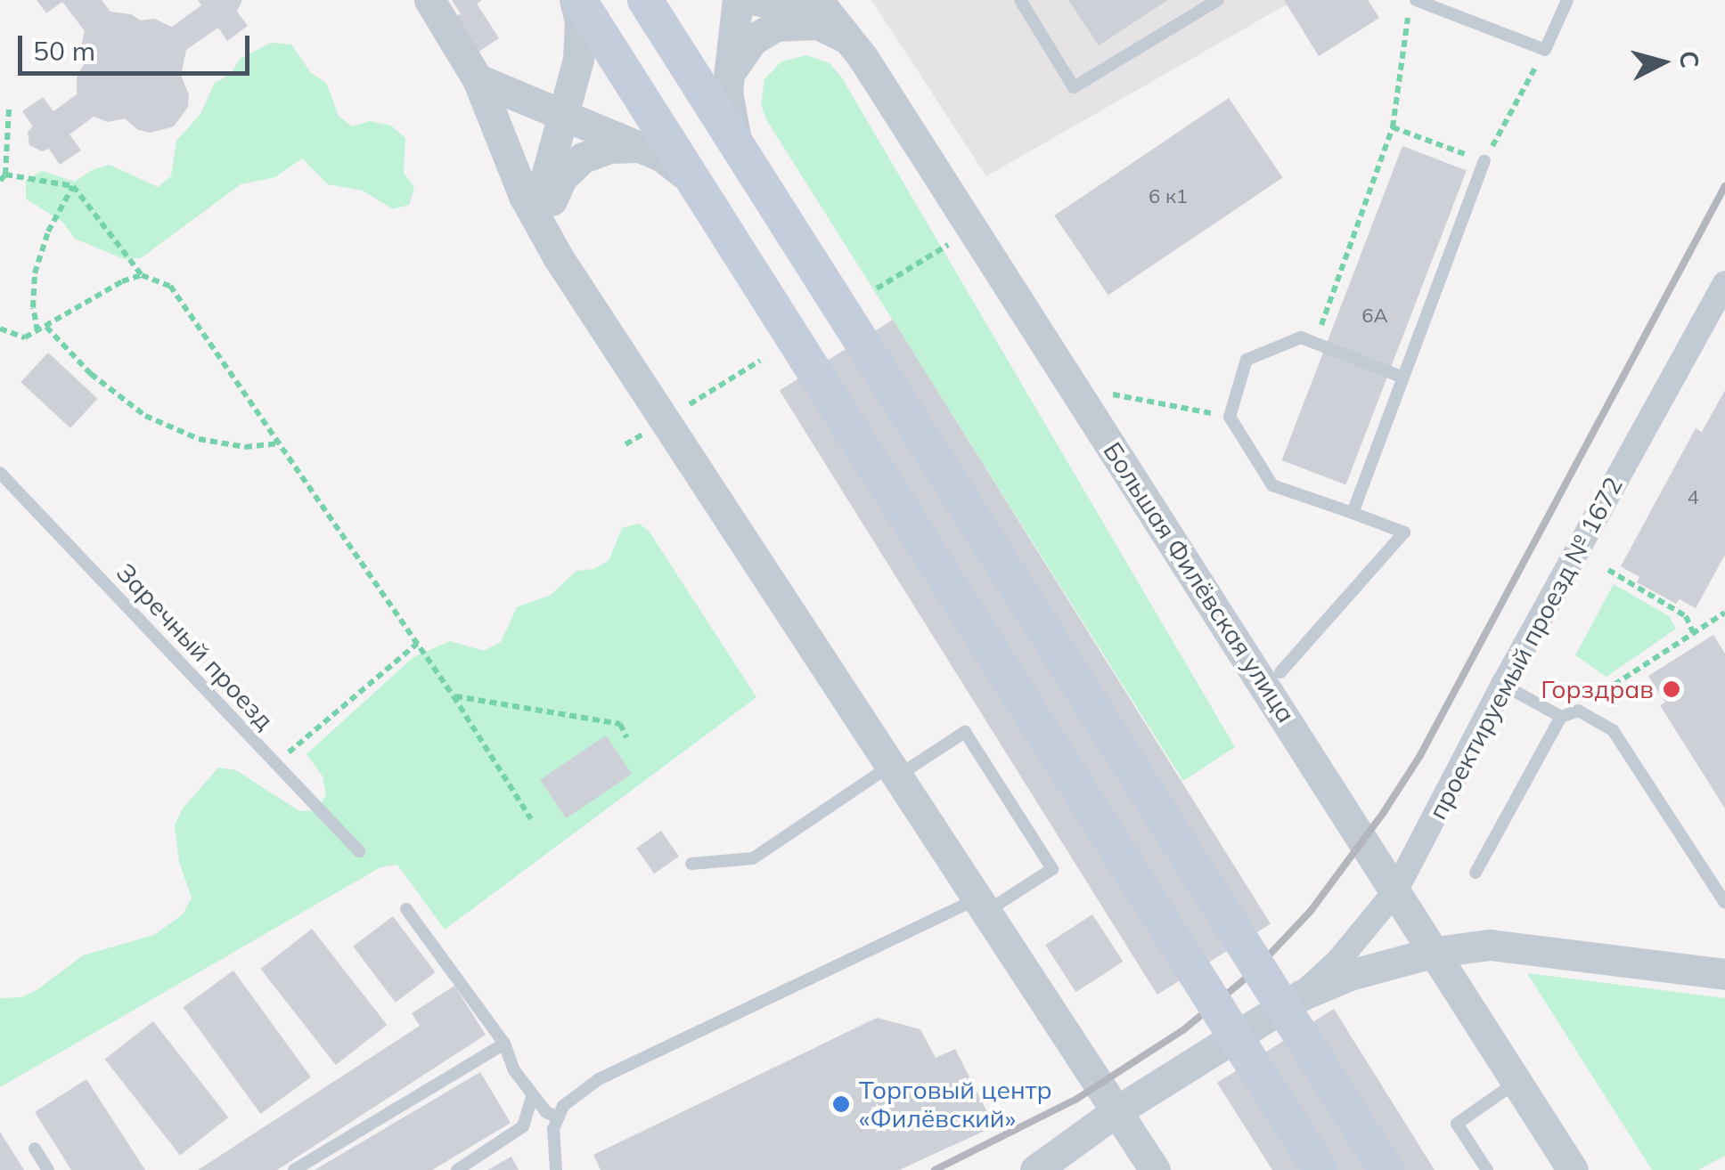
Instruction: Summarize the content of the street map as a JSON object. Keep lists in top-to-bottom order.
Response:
{
  "streets": {
    "street": ["Большая Филёвская улица", "проектируемый проезд № 1672"],
    "lane": ["Заречный проезд"]
  },
  "crossings": [
    ["Большая Филёвская улица", "проектируемый проезд № 1672"]
  ],
  "places": ["Горздрав", "Торговый центр «Филёвский»"],
  "house_numbers": ["6 к1", "6А", "4"],
  "scale_bar": "50 m",
  "north": "right"
}
